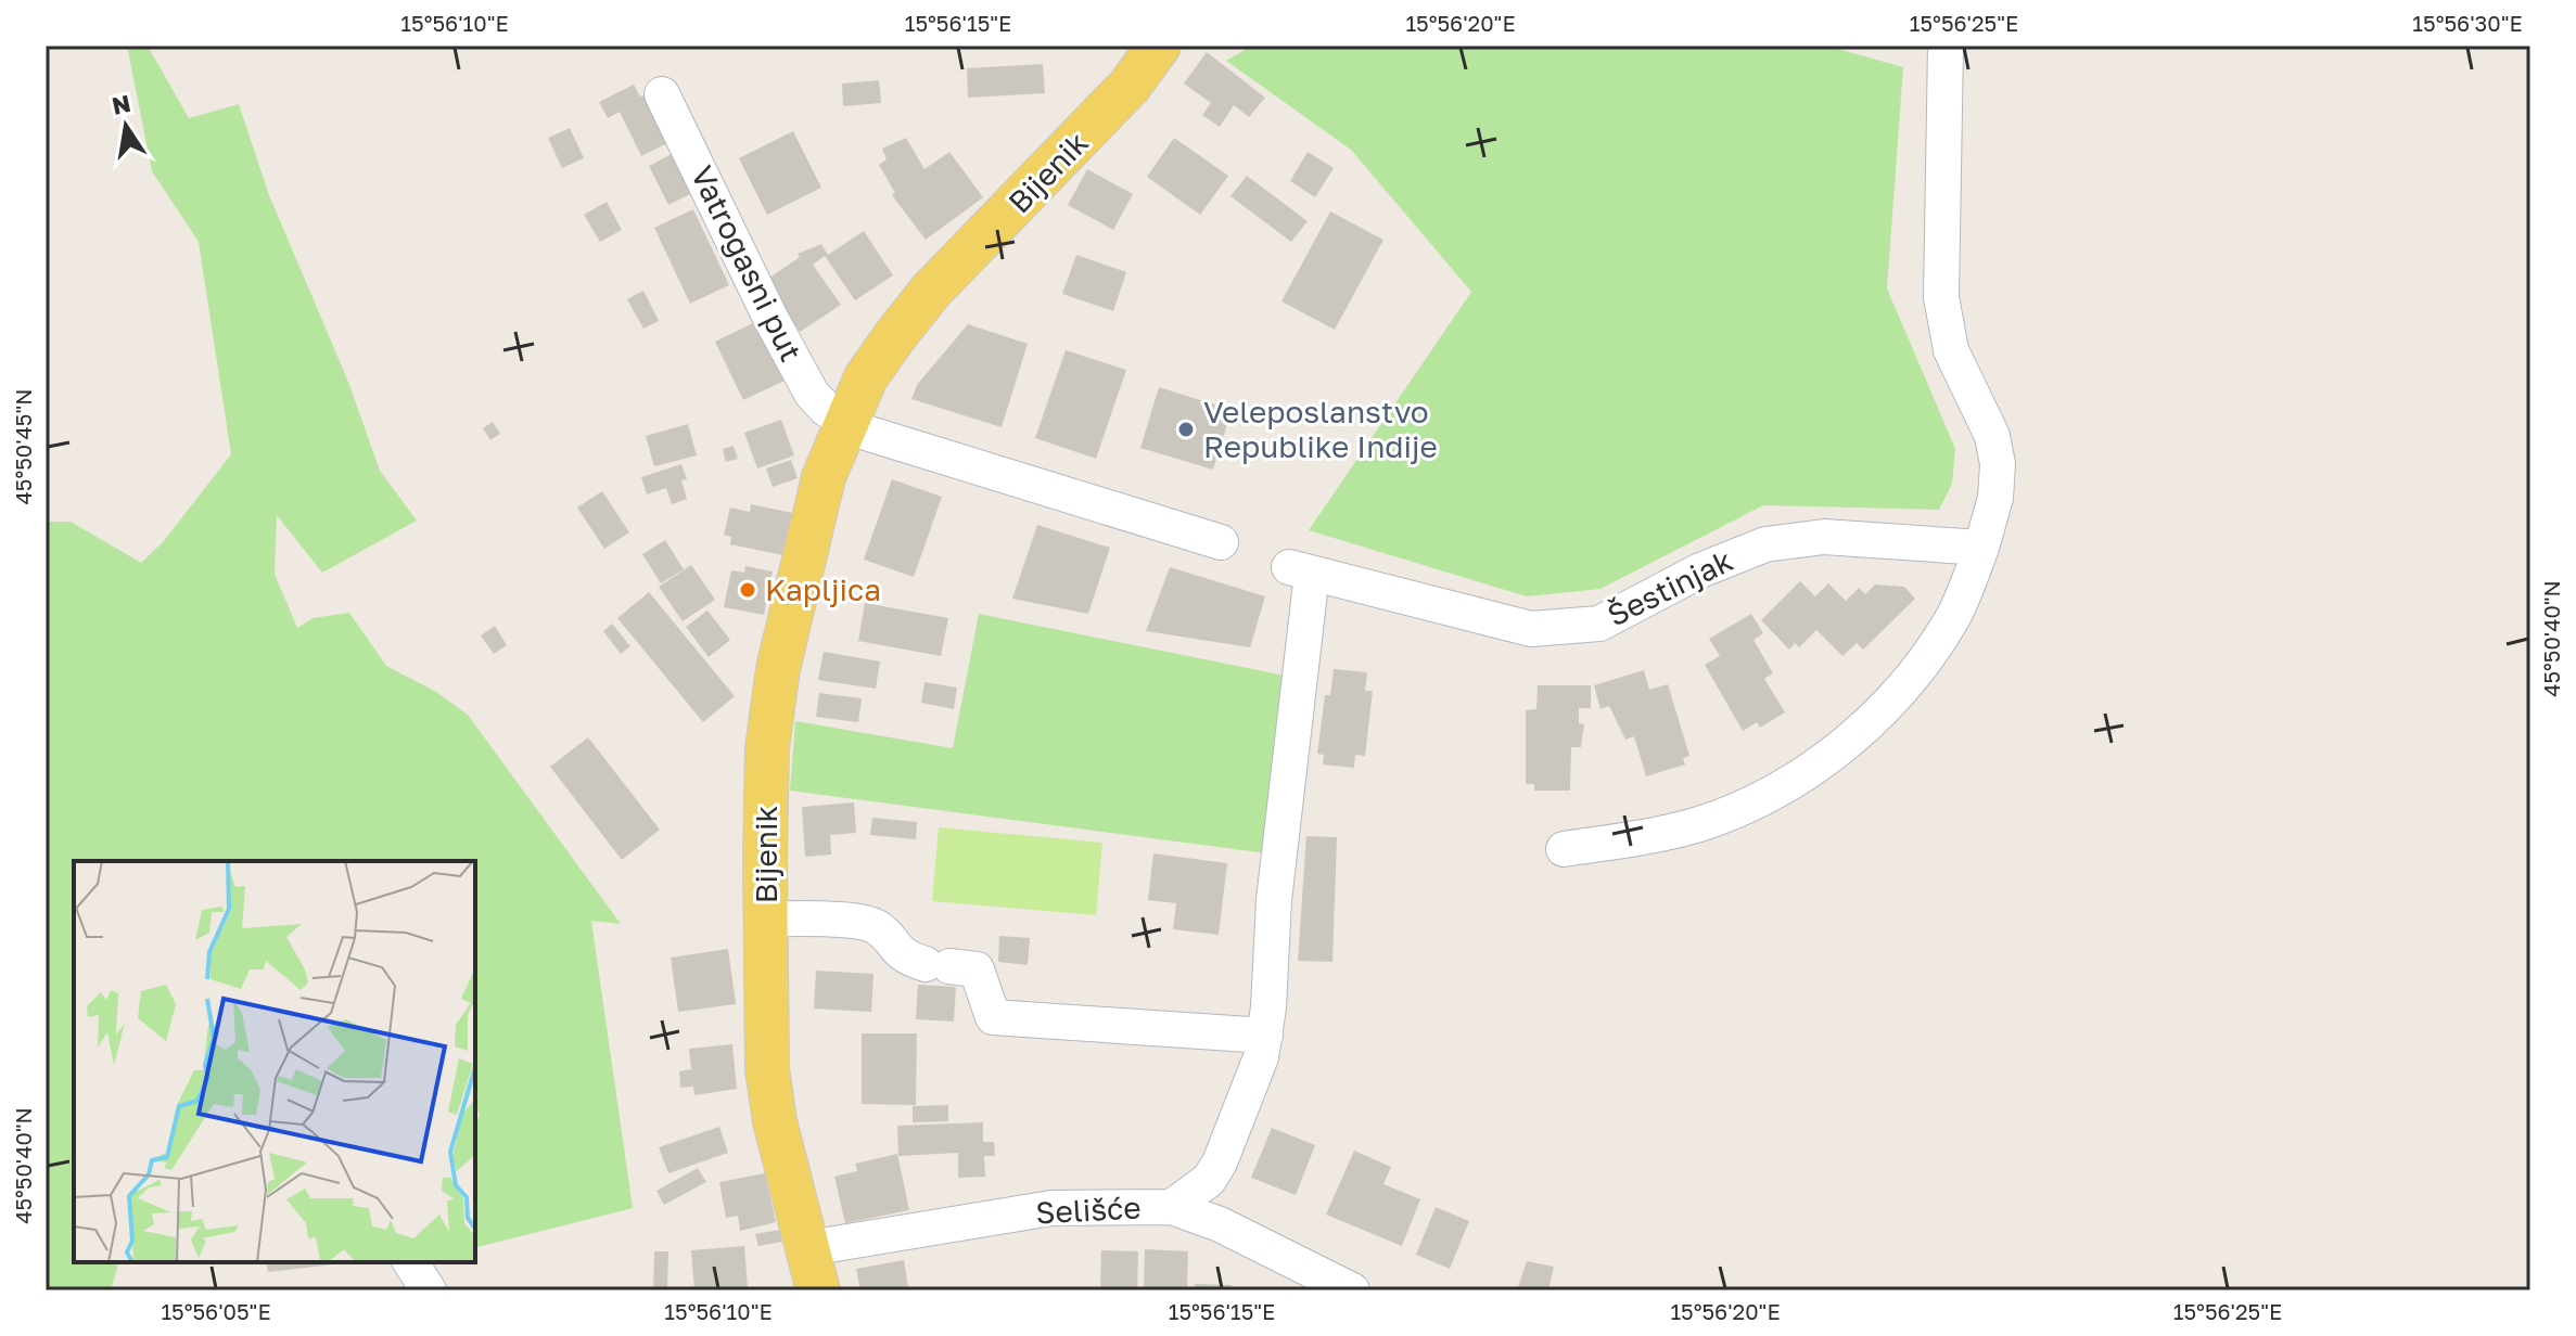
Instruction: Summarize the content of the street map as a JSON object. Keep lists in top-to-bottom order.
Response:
{
  "streets": {
    "main road": ["Bijenik"],
    "street": ["Vatrogasni put", "Šestinjak", "Selišće"]
  },
  "crossings": [
    ["Bijenik", "Vatrogasni put"],
    ["Bijenik", "Selišće"],
    ["Šestinjak", "Selišće"]
  ],
  "places": ["Veleposlanstvo Republike Indije", "Kapljica"],
  "north": "top",
  "coordinates": [
    "15°56'10\"E",
    "15°56'15\"E",
    "15°56'20\"E",
    "15°56'25\"E",
    "15°56'30\"E",
    "45°50'45\"N",
    "45°50'40\"N",
    "15°56'05\"E"
  ]
}
